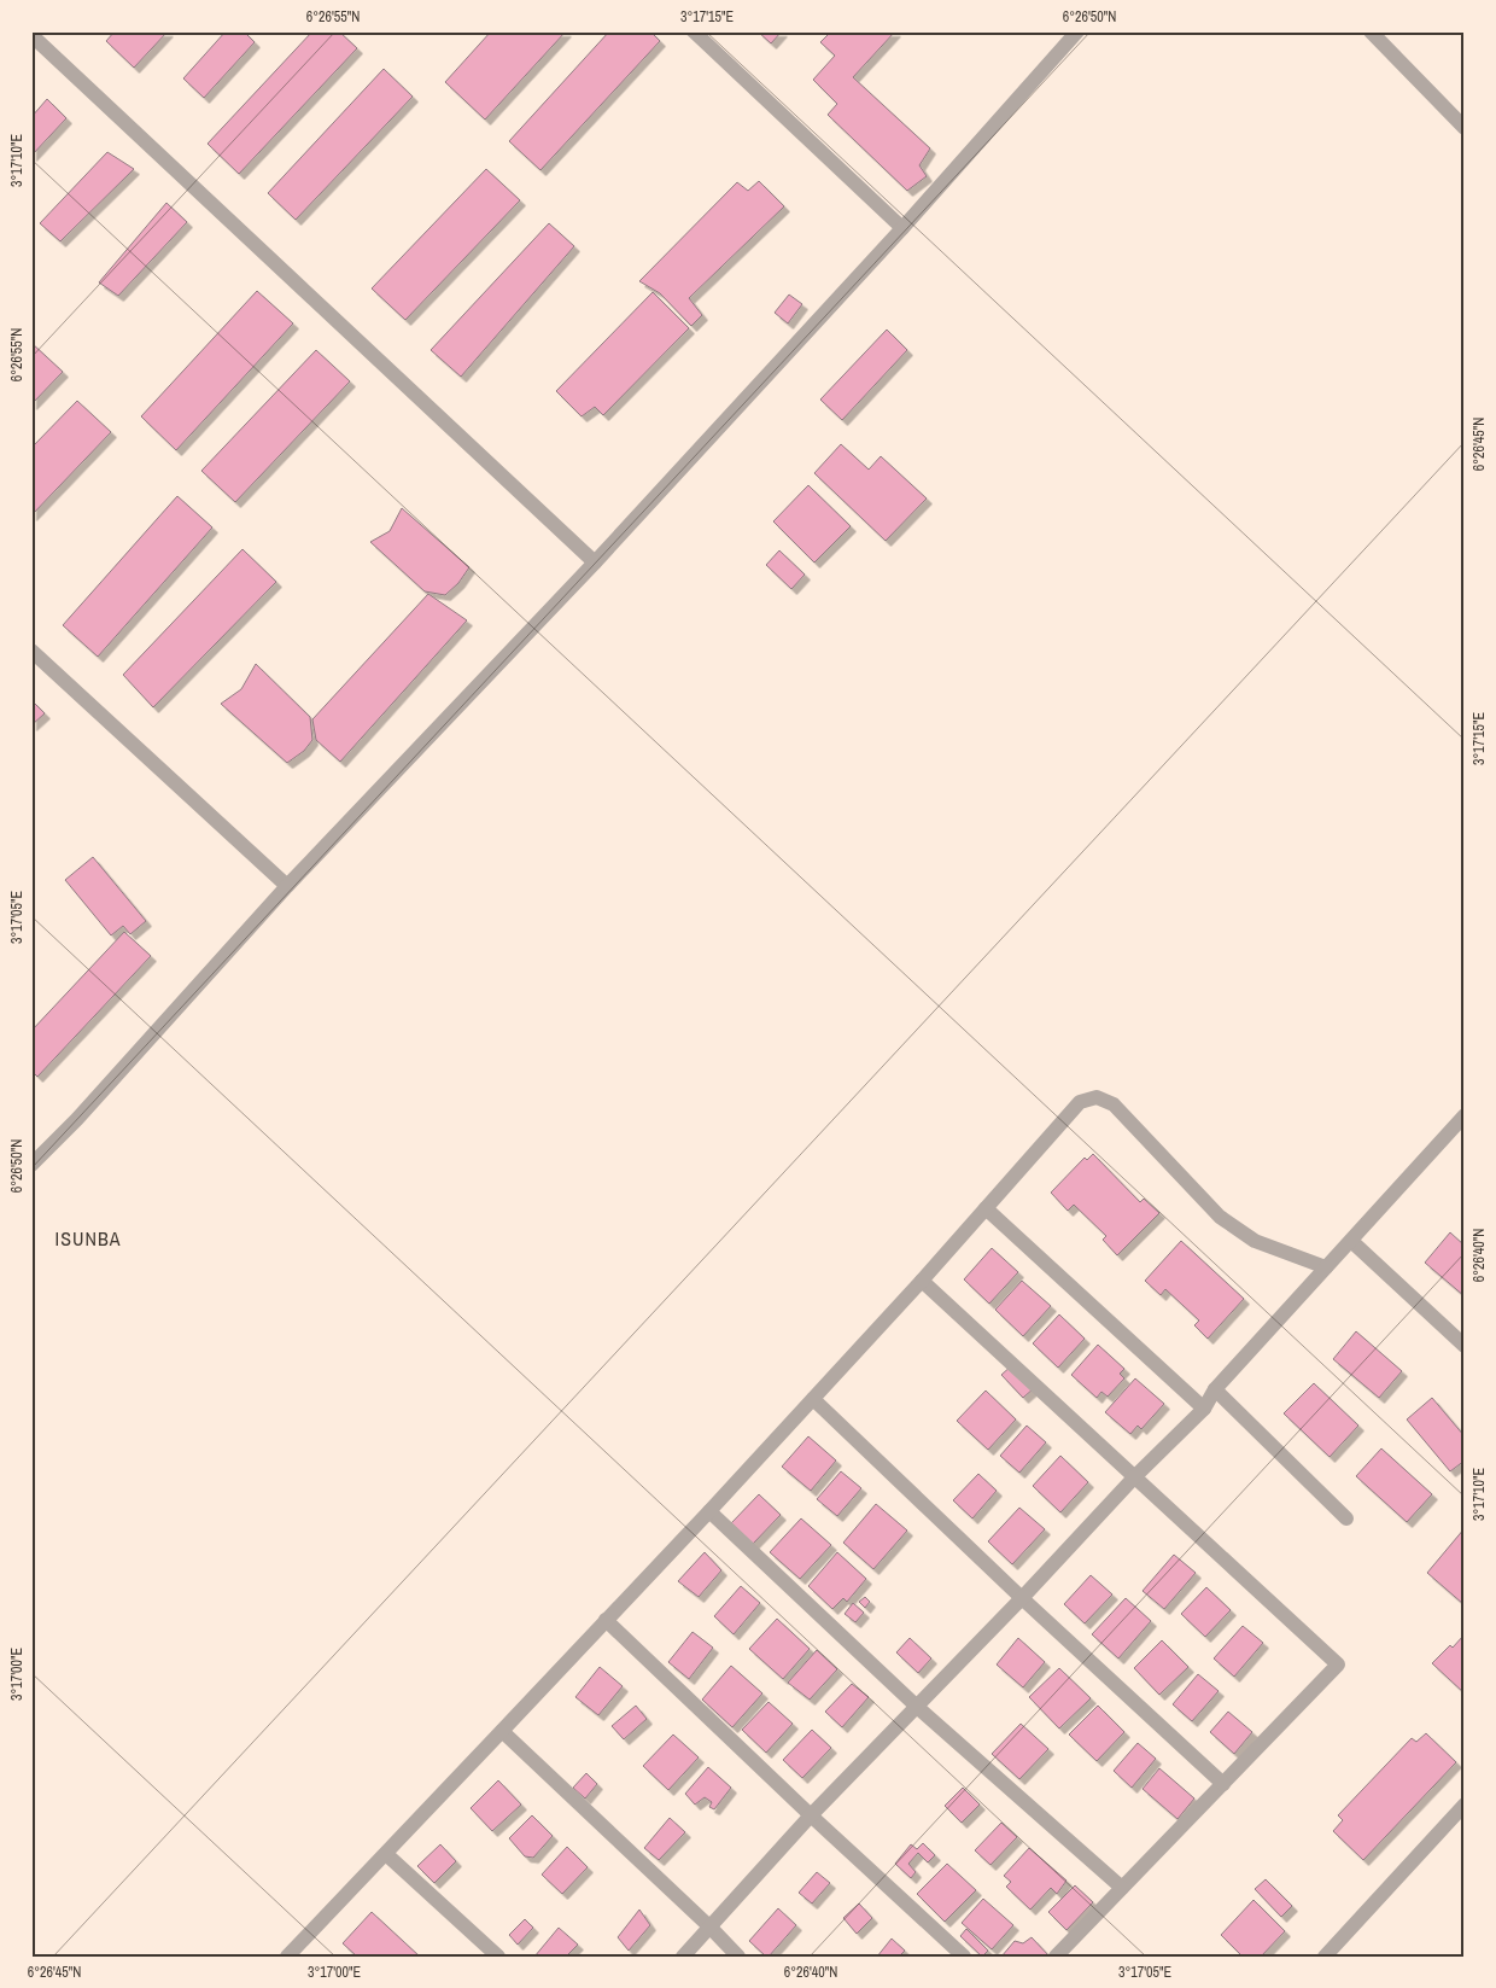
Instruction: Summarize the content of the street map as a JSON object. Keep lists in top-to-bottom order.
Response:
{
  "districts": ["ISUNBA"],
  "coordinates": [
    "6°26'55\"N",
    "3°17'15\"E",
    "6°26'50\"N",
    "3°17'10\"E",
    "6°26'45\"N",
    "3°17'05\"E",
    "6°26'40\"N",
    "3°17'00\"E"
  ]
}
